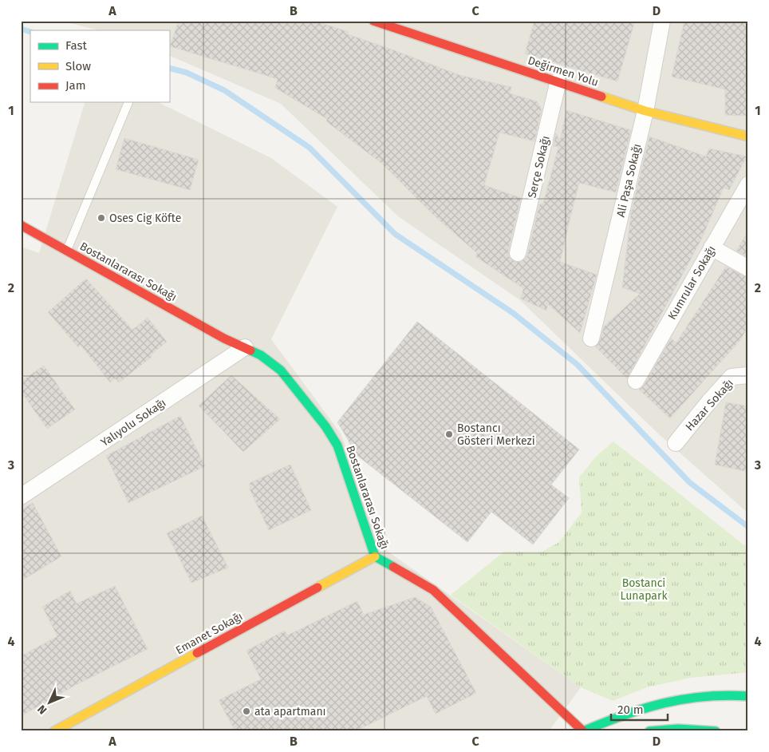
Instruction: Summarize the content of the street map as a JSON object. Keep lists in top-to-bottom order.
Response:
{
  "streets": {
    "main road": ["Değirmen Yolu", "Bostanlararası Sokağı", "Emanet Sokağı"],
    "street": [
      "Serçe Sokağı",
      "Ali Paşa Sokağı",
      "Kumrular Sokağı",
      "Hazar Sokağı",
      "Yalıyolu Sokağı"
    ]
  },
  "crossings": [
    ["Değirmen Yolu", "Serçe Sokağı"],
    ["Değirmen Yolu", "Ali Paşa Sokağı"],
    ["Bostanlararası Sokağı", "Yalıyolu Sokağı"],
    ["Bostanlararası Sokağı", "Emanet Sokağı"]
  ],
  "parks": ["Bostanci Lunapark"],
  "places": ["Oses Cig Köfte", "Bostancı Gösteri Merkezi", "ata apartmanı"],
  "legend": ["Fast", "Slow", "Jam"],
  "scale_bar": "20 m",
  "north": "bottom left",
  "grid": {
    "columns": [
      "A",
      "B",
      "C",
      "D"
    ],
    "rows": [
      "1",
      "2",
      "3",
      "4"
    ]
  }
}
